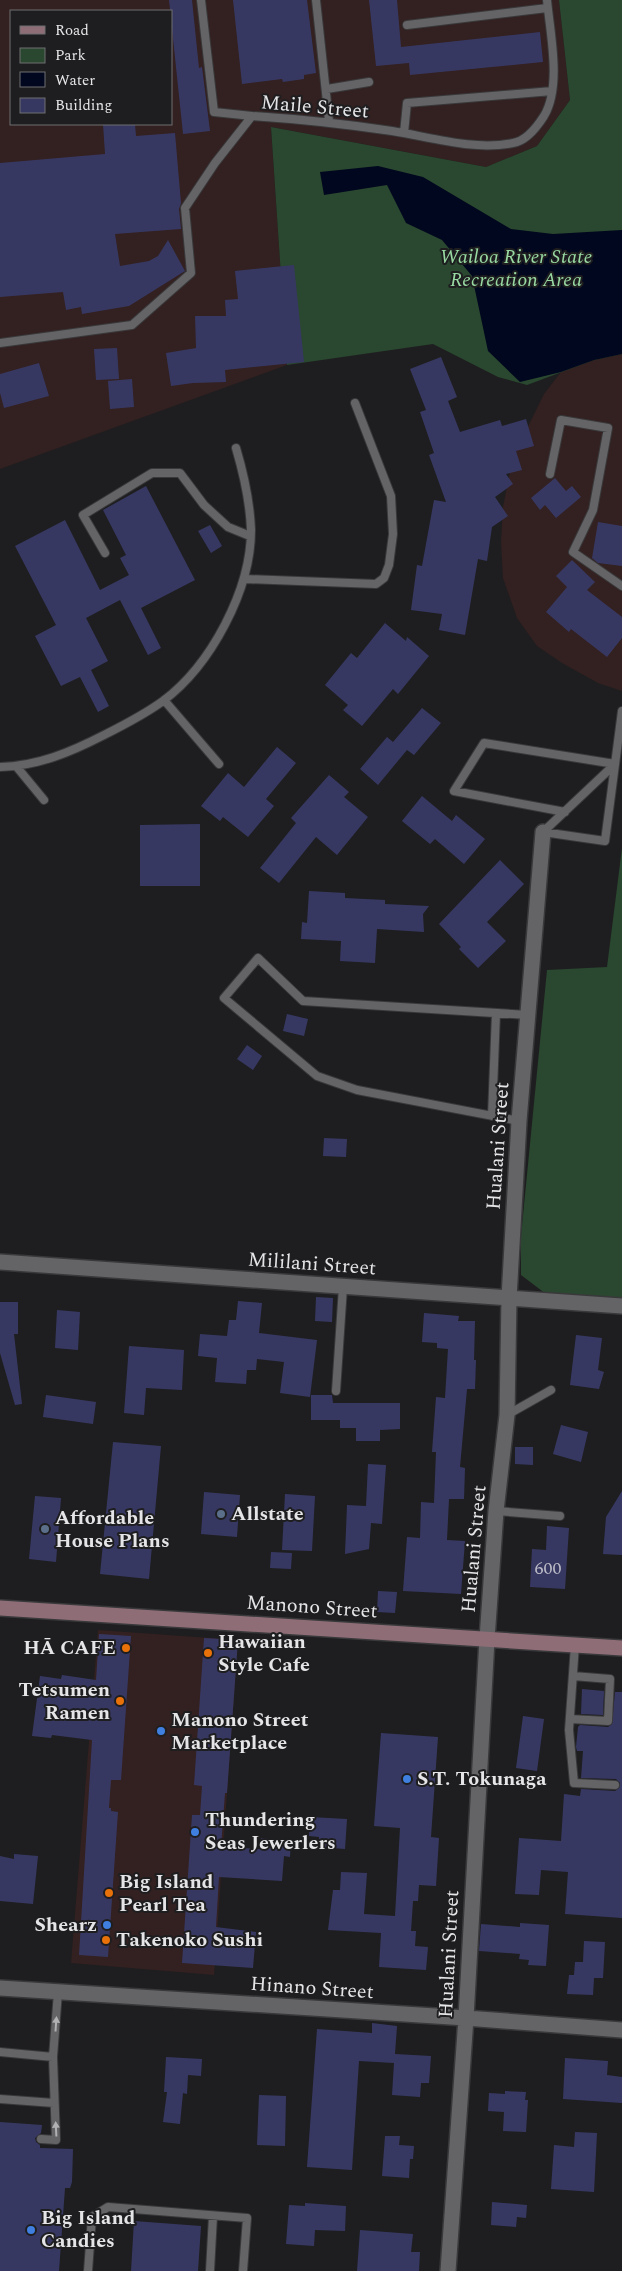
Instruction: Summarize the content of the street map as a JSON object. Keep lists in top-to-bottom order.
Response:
{
  "streets": {
    "street": [
      "Hualani Street",
      "Mililani Street",
      "Manono Street",
      "Hinano Street"
    ],
    "lane": ["Maile Street"]
  },
  "crossings": [
    ["Hualani Street", "Mililani Street"],
    ["Hualani Street", "Manono Street"],
    ["Hualani Street", "Hinano Street"]
  ],
  "parks": ["Wailoa River State Recreation Area"],
  "places": [
    "Allstate",
    "Affordable House Plans",
    "HĀ CAFE",
    "Hawaiian Style Cafe",
    "Tetsumen Ramen",
    "Manono Street Marketplace",
    "S.T. Tokunaga",
    "Thundering Seas Jewerlers",
    "Big Island Pearl Tea",
    "Shearz",
    "Takenoko Sushi",
    "Big Island Candies"
  ],
  "house_numbers": ["600"],
  "legend": [
    "Road",
    "Park",
    "Water",
    "Building"
  ]
}
